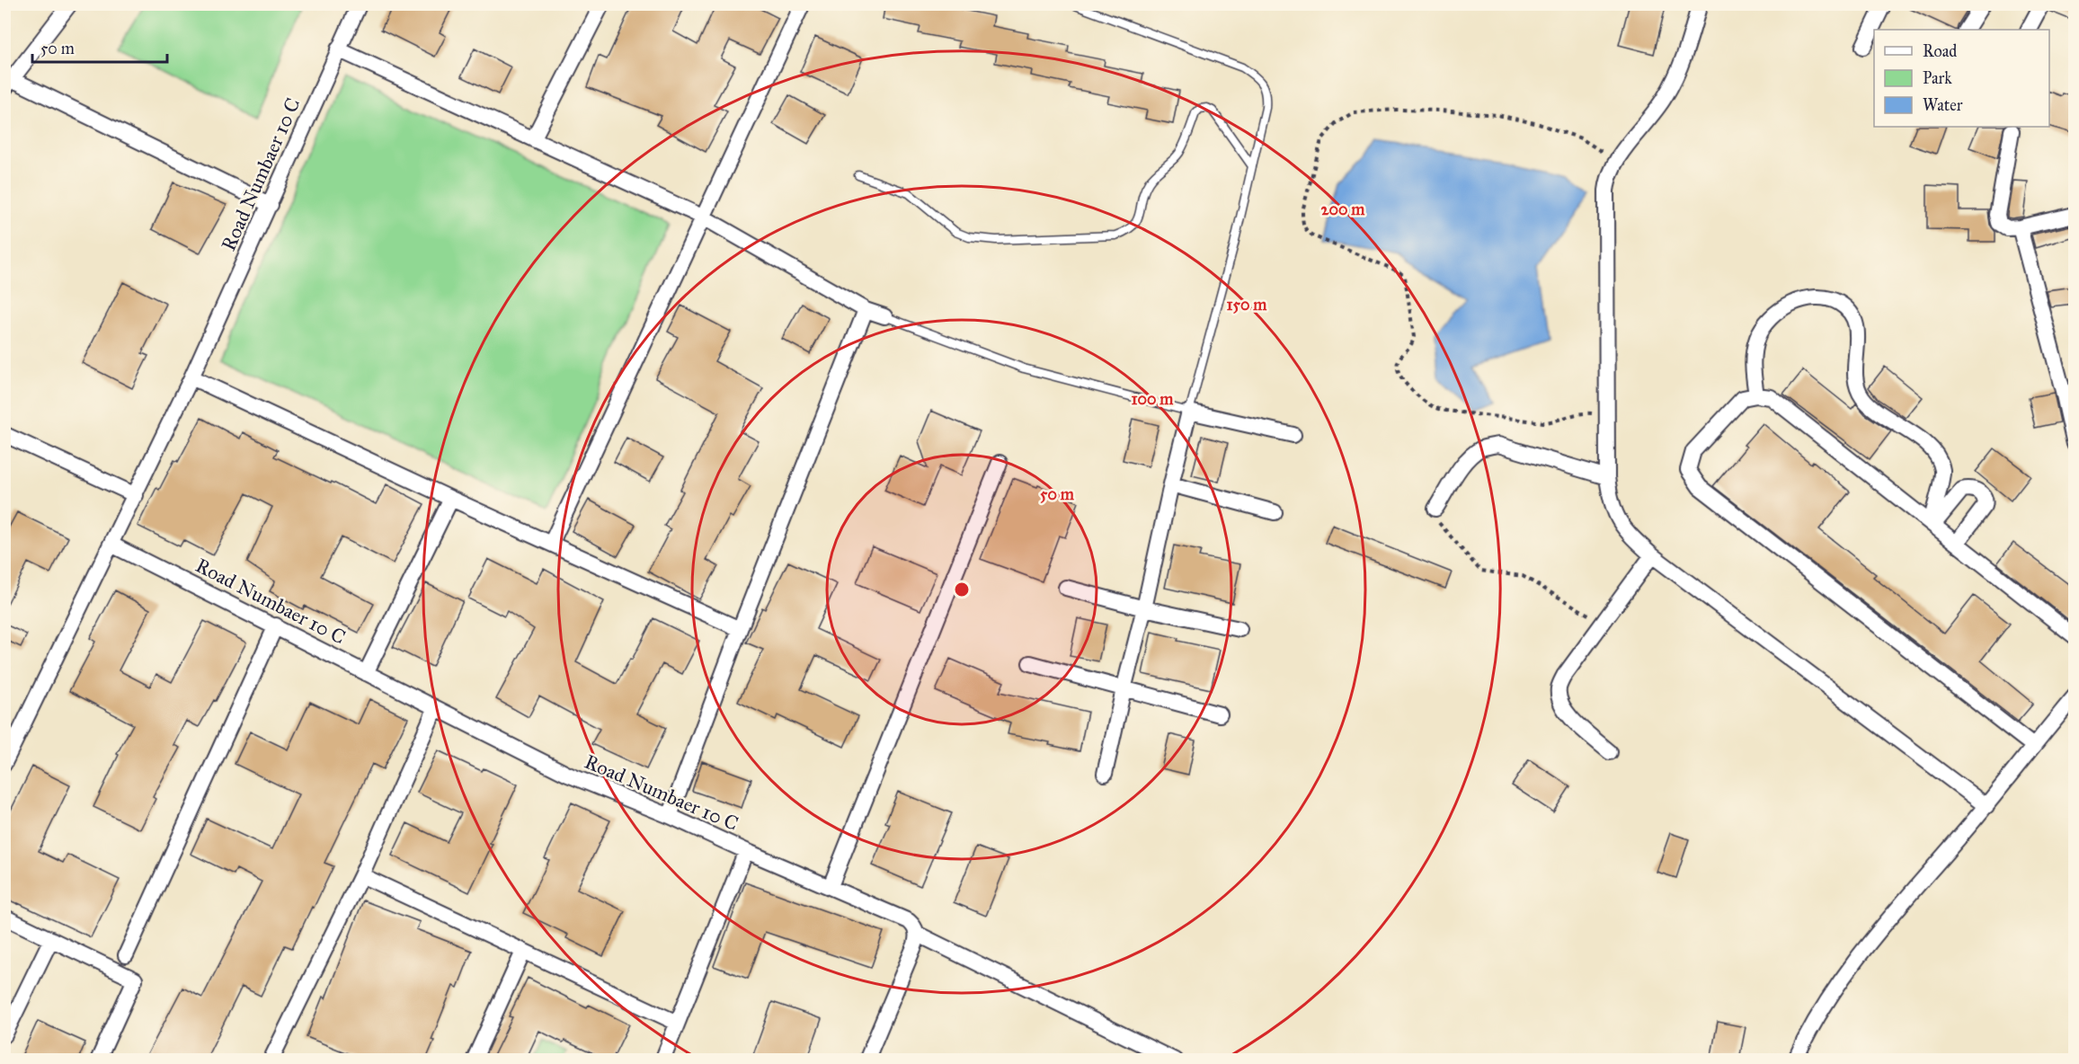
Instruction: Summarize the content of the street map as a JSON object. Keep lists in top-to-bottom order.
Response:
{
  "streets": {
    "street": ["Road Numbaer 10 C"]
  },
  "legend": ["Road", "Park", "Water"],
  "scale_bar": "50 m",
  "rings": [
    "200 m",
    "150 m",
    "100 m",
    "50 m"
  ]
}
